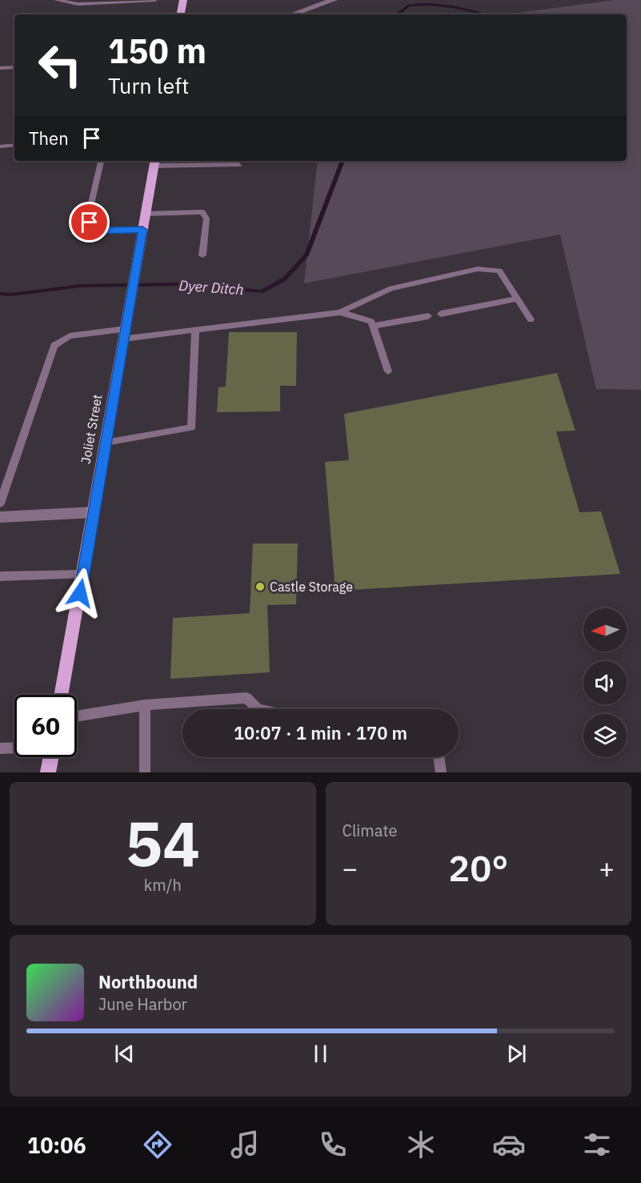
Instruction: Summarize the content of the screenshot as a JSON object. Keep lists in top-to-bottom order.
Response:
{
  "streets": {
    "main road": ["Joliet Street"]
  },
  "water": ["Dyer Ditch"],
  "places": ["Castle Storage"],
  "north": "left",
  "page": {
    "turn": ["150 m", "Turn left"],
    "then": "Then",
    "limit": "60",
    "trip": "10:07 · 1 min · 170 m",
    "tile": [
      ["54", "km/h"],
      "Climate"
    ],
    "heat": ["−", "20°", "+"],
    "song": ["Northbound", "June Harbor"],
    "tabs": "10:06"
  }
}
